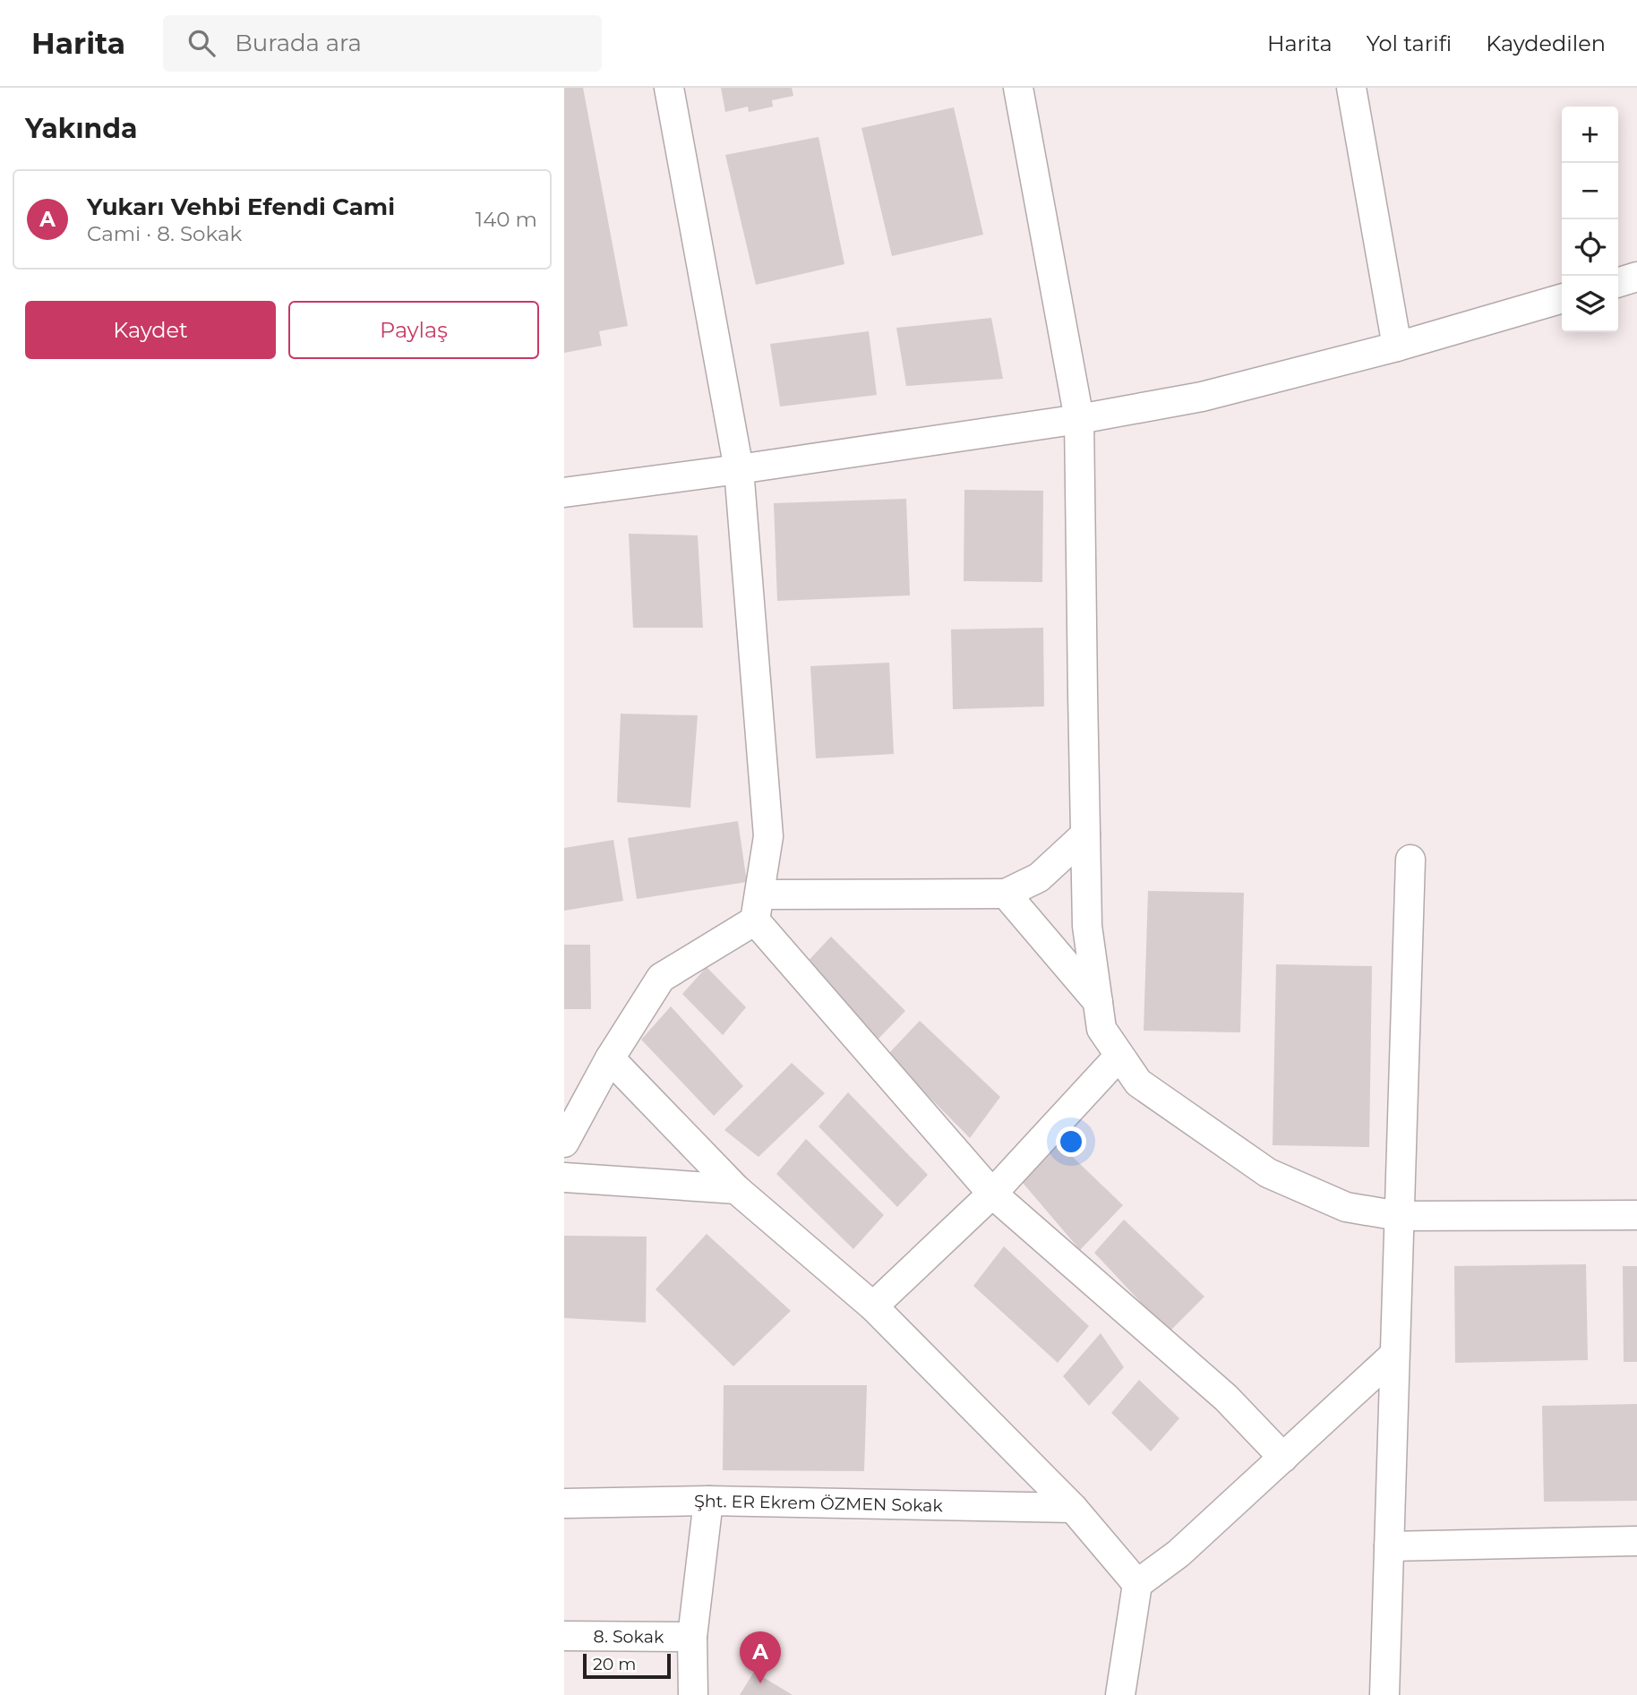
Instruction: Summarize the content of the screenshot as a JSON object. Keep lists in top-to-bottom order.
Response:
{
  "streets": {
    "street": ["Şht. ER Ekrem ÖZMEN Sokak", "8. Sokak"]
  },
  "scale_bar": "20 m",
  "page": {
    "header": "Harita",
    "search": "Burada ara",
    "nav": ["Harita", "Yol tarifi", "Kaydedilen"],
    "heading": "Yakında",
    "map_buttons": ["+", "−"],
    "list": [
      {
        "mark": "A",
        "name": "Yukarı Vehbi Efendi Cami",
        "note": "Cami · 8. Sokak",
        "value": "140 m"
      }
    ],
    "buttons": ["Kaydet", "Paylaş"],
    "pins": "A",
    "scale": "20 m"
  }
}
